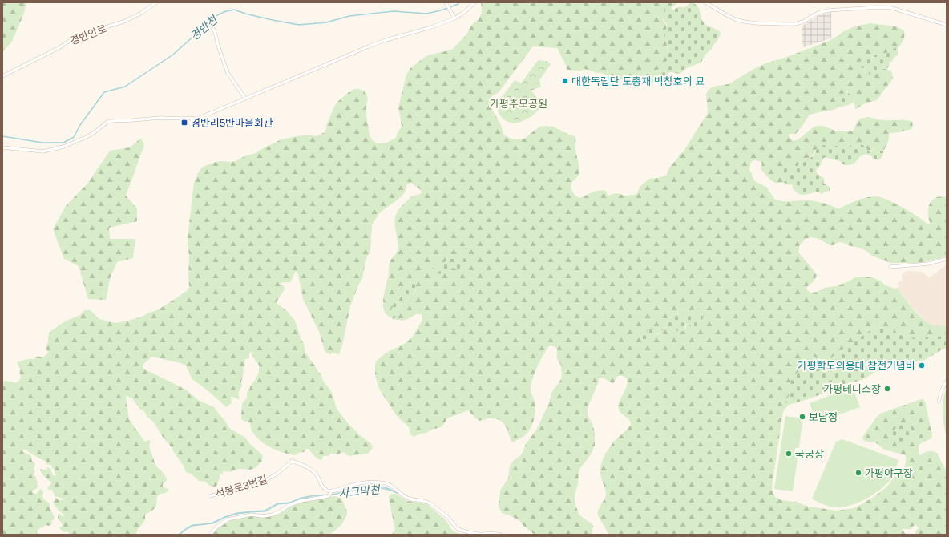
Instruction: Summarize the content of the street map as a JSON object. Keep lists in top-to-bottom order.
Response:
{
  "streets": {
    "street": ["경반안로", "석봉로3번길"]
  },
  "water": ["경반천", "사그막천"],
  "parks": ["가평추모공원"],
  "places": {
    "other": [
      "대한독립단 도총재 박창호의 묘",
      "가평학도의용대 참전기념비",
      "가평테니스장",
      "보납정",
      "국궁장",
      "가평야구장"
    ],
    "transit": ["경반리5반마을회관"]
  }
}
